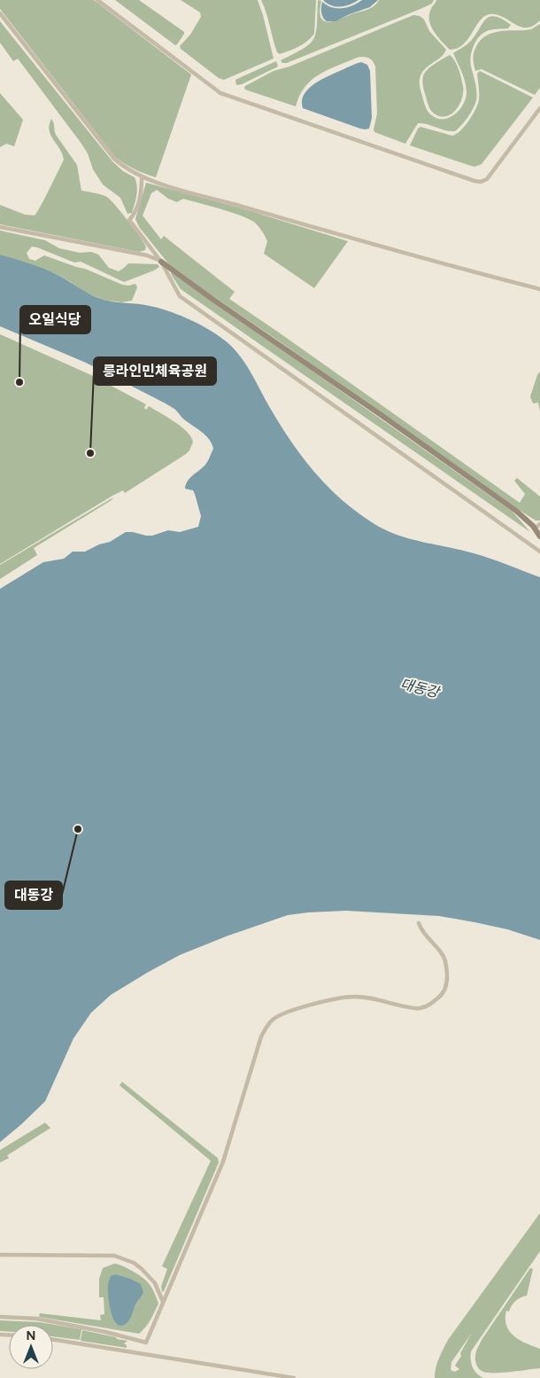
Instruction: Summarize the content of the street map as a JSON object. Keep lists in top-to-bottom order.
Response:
{
  "water": ["대동강"],
  "places": ["오일식당", "릉라인민체육공원", "대동강"],
  "north": "top"
}
